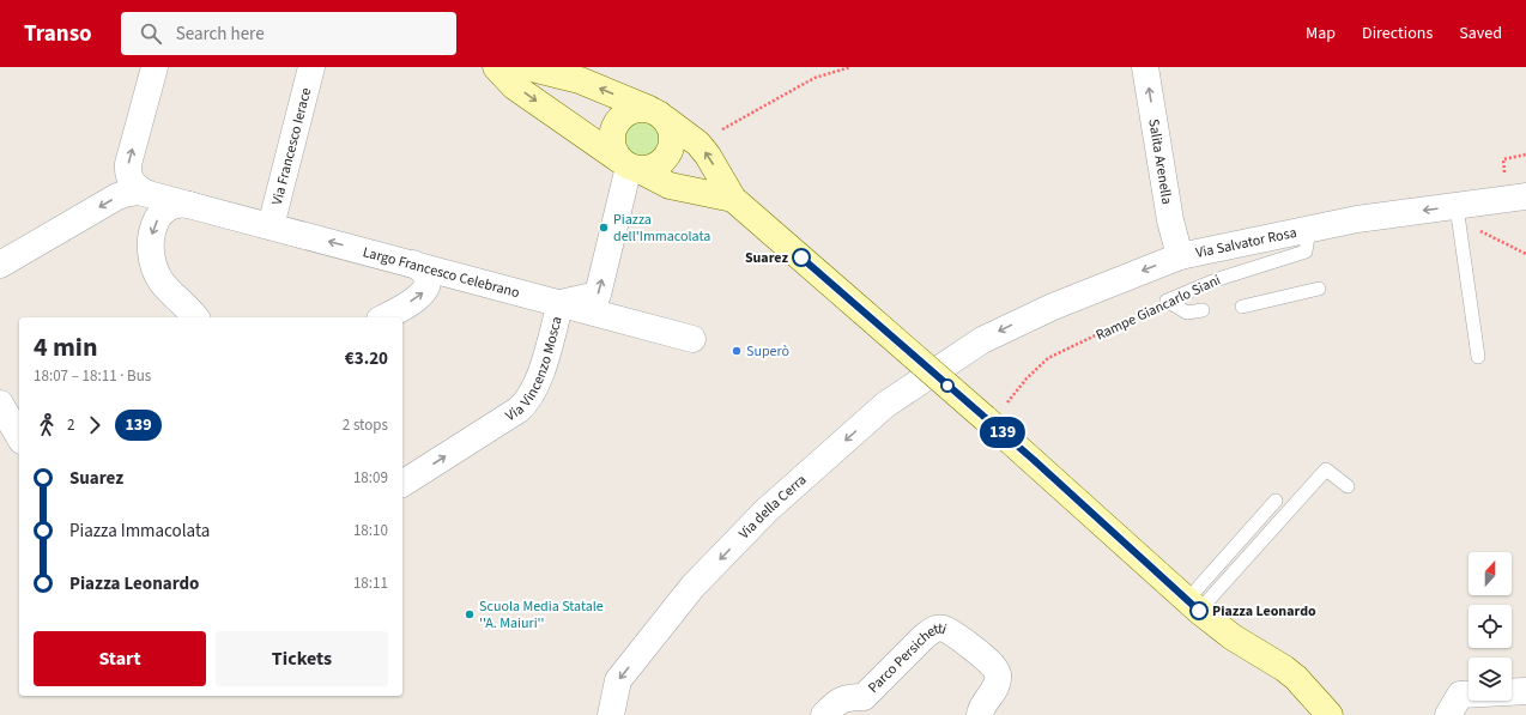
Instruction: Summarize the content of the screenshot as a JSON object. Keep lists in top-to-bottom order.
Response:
{
  "streets": {
    "street": [
      "Via Francesco Ierace",
      "Salita Arenella",
      "Via Salvator Rosa",
      "Largo Francesco Celebrano",
      "Via Vincenzo Mosca",
      "Via della Cerra",
      "Parco Persichetti"
    ],
    "lane": ["Rampe Giancarlo Siani"]
  },
  "crossings": [
    ["Via Francesco Ierace", "Largo Francesco Celebrano"],
    ["Salita Arenella", "Via Salvator Rosa"],
    ["Via Salvator Rosa", "Rampe Giancarlo Siani"],
    ["Via Salvator Rosa", "Via della Cerra"],
    ["Largo Francesco Celebrano", "Via Vincenzo Mosca"]
  ],
  "one_way": [
    "Salita Arenella",
    "Via Salvator Rosa",
    "Via Vincenzo Mosca",
    "Via della Cerra"
  ],
  "places": [
    "Piazza dell'Immacolata",
    "Suarez",
    "Superò",
    "Piazza Leonardo",
    "Scuola Media Statale ''A. Maiuri''"
  ],
  "lines": ["bus line 139"],
  "north": "top",
  "page": {
    "header": "Transo",
    "search": "Search here",
    "nav": ["Map", "Directions", "Saved"],
    "on_map": "139",
    "heading": ["4 min", "18:07 – 18:11 · Bus", "€3.20"],
    "legs": ["2", "139", "2 stops"],
    "list": [
      {
        "name": "Suarez",
        "value": "18:09"
      },
      {
        "name": "Piazza Immacolata",
        "value": "18:10"
      },
      {
        "name": "Piazza Leonardo",
        "value": "18:11"
      }
    ],
    "buttons": ["Start", "Tickets"]
  }
}
